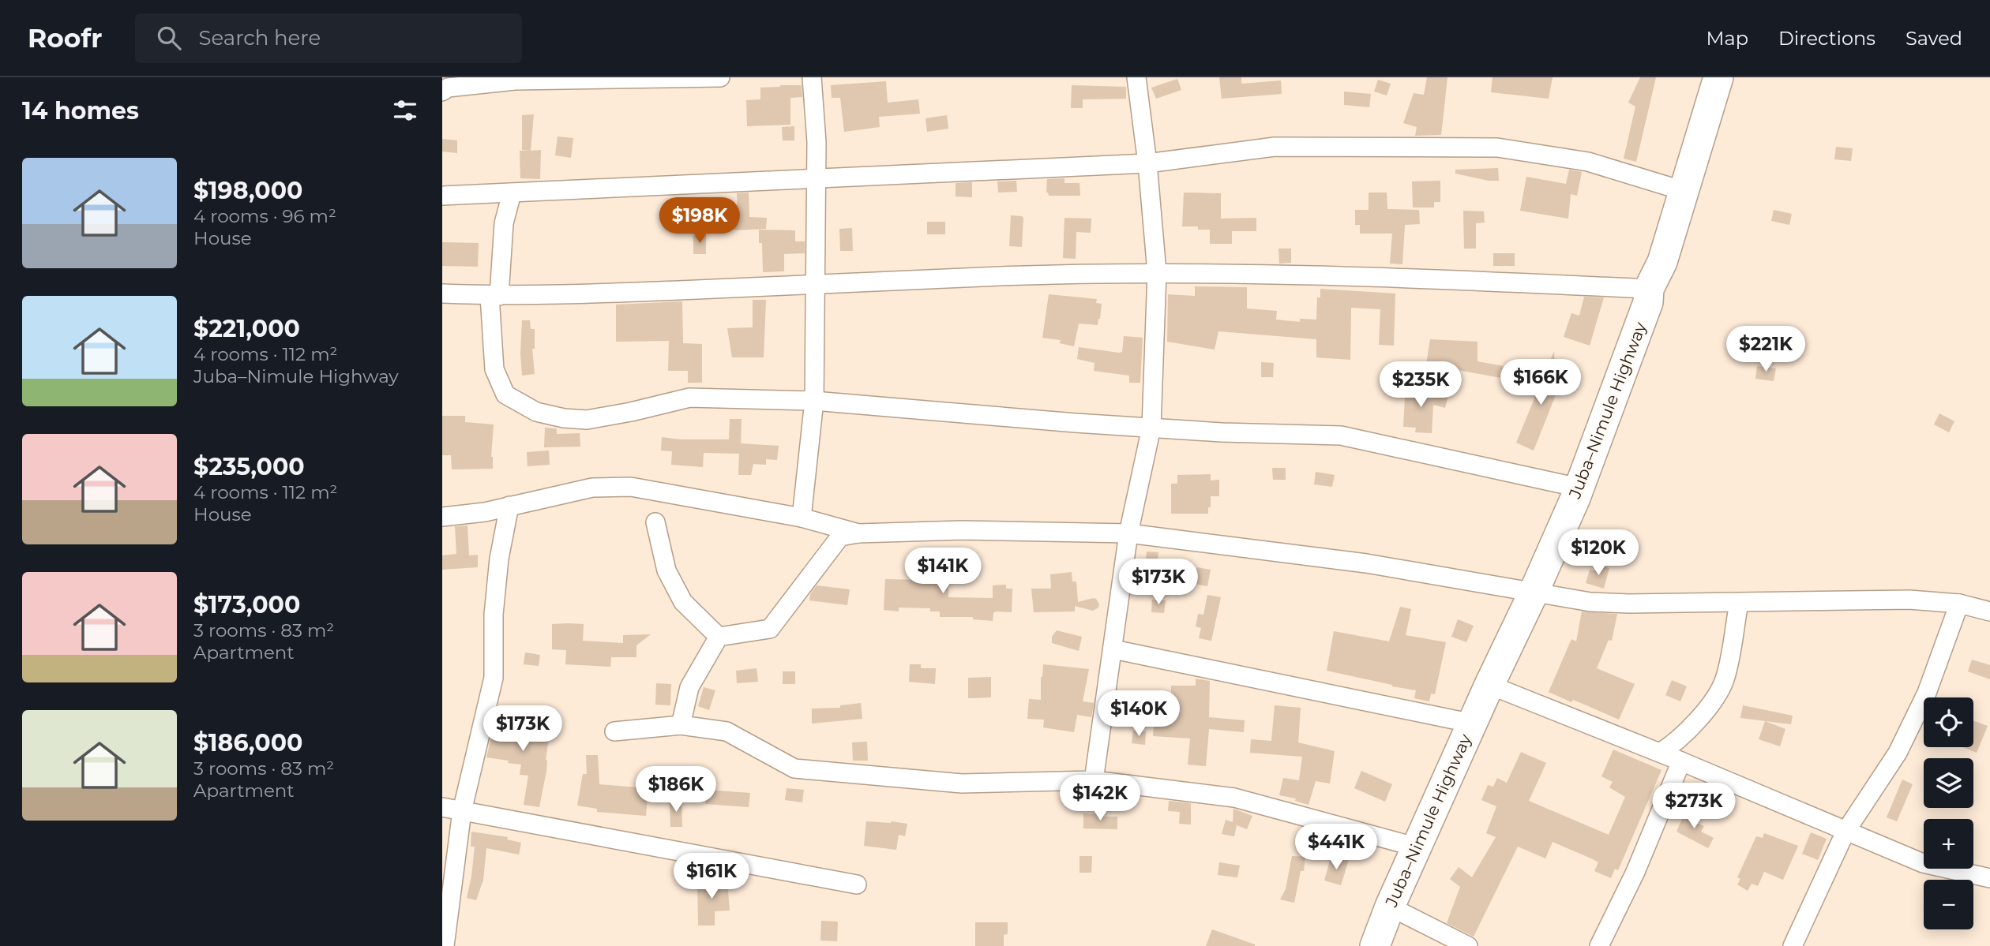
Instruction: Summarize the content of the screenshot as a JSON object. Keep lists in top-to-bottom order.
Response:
{
  "streets": {
    "main road": ["Juba–Nimule Highway"]
  },
  "page": {
    "header": "Roofr",
    "search": "Search here",
    "nav": ["Map", "Directions", "Saved"],
    "heading": "14 homes",
    "list": [
      {
        "name": "$198,000",
        "note": "4 rooms · 96 m² · House"
      },
      {
        "name": "$221,000",
        "note": "4 rooms · 112 m² · Juba–Nimule Highway"
      },
      {
        "name": "$235,000",
        "note": "4 rooms · 112 m² · House"
      },
      {
        "name": "$173,000",
        "note": "3 rooms · 83 m² · Apartment"
      },
      {
        "name": "$186,000",
        "note": "3 rooms · 83 m² · Apartment"
      }
    ],
    "price": [
      "$198K",
      "$221K",
      "$166K",
      "$235K",
      "$120K",
      "$141K",
      "$173K",
      "$140K",
      "$173K",
      "$186K",
      "$142K",
      "$273K",
      "$441K",
      "$161K"
    ],
    "map_buttons": ["+", "−"]
  }
}
